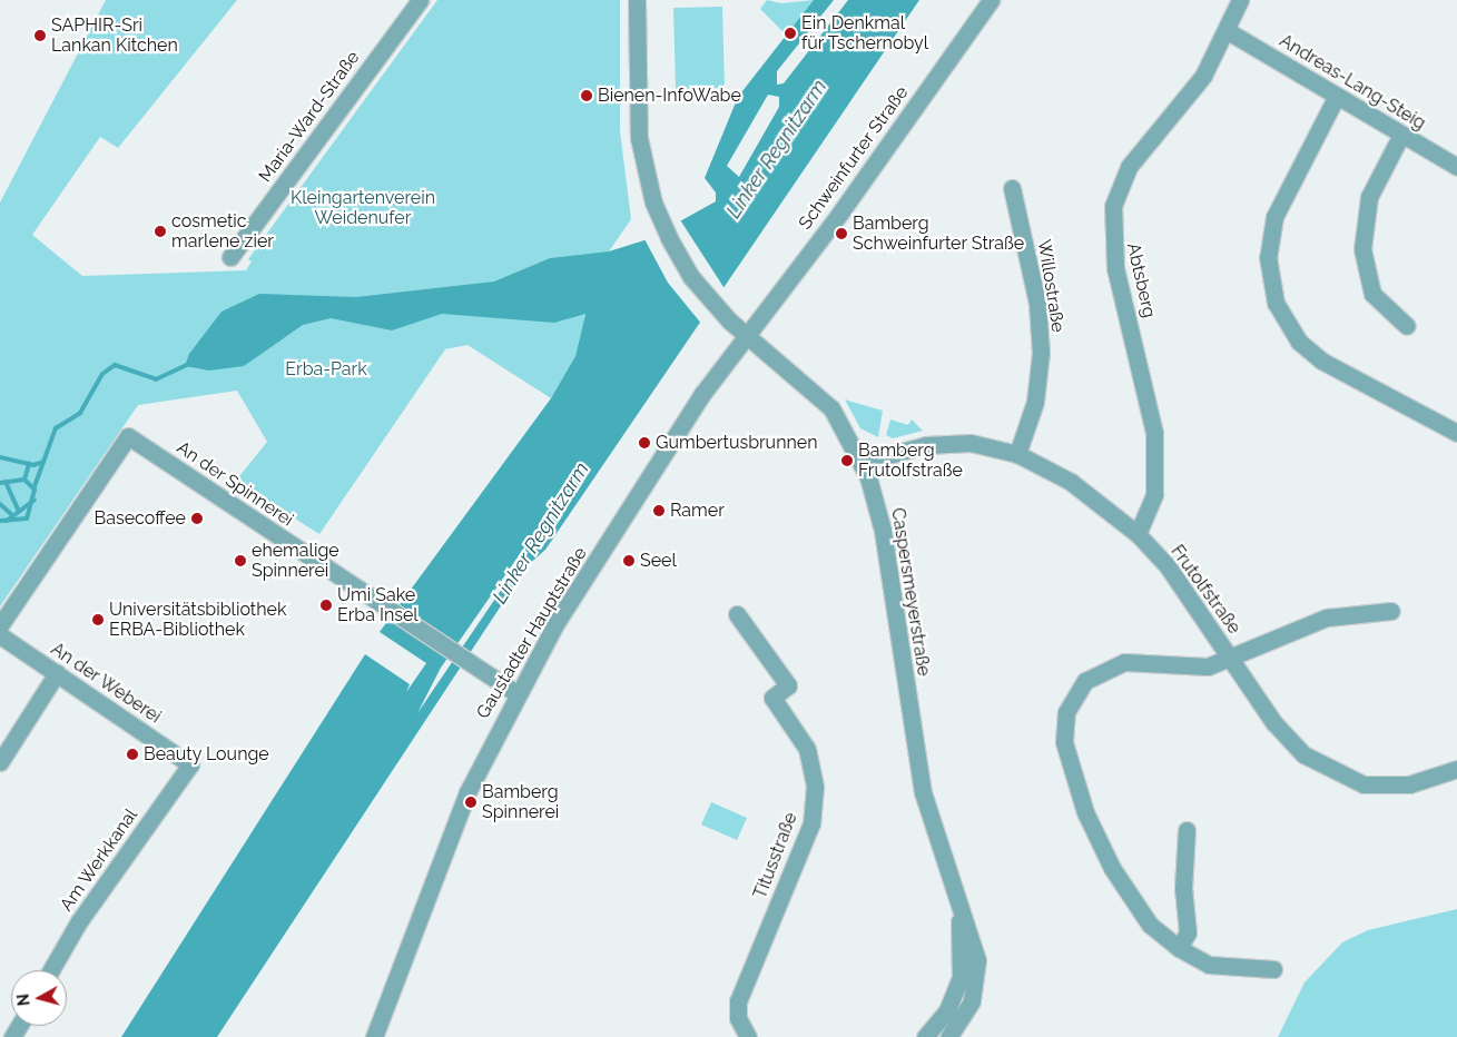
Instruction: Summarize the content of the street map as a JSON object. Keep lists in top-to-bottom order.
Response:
{
  "streets": {
    "street": [
      "Andreas-Lang-Steig",
      "Maria-Ward-Straße",
      "Schweinfurter Straße",
      "Abtsberg",
      "Willostraße",
      "An der Spinnerei",
      "Frutolfstraße",
      "Caspersmeyerstraße",
      "Gaustadter Hauptstraße",
      "An der Weberei",
      "Titusstraße",
      "Am Werkkanal"
    ]
  },
  "crossings": [
    ["Andreas-Lang-Steig", "Abtsberg"],
    ["Schweinfurter Straße", "Caspersmeyerstraße"],
    ["Schweinfurter Straße", "Gaustadter Hauptstraße"],
    ["Abtsberg", "Frutolfstraße"],
    ["Willostraße", "Frutolfstraße"],
    ["An der Spinnerei", "Gaustadter Hauptstraße"],
    ["Frutolfstraße", "Caspersmeyerstraße"],
    ["Caspersmeyerstraße", "Gaustadter Hauptstraße"],
    ["An der Weberei", "Am Werkkanal"]
  ],
  "water": ["Linker Regnitzarm"],
  "parks": ["Kleingartenverein Weidenufer", "Erba-Park"],
  "places": [
    "Ein Denkmal für Tschernobyl",
    "SAPHIR-Sri Lankan Kitchen",
    "Bienen-InfoWabe",
    "cosmetic marlene zier",
    "Bamberg Schweinfurter Straße",
    "Gumbertusbrunnen",
    "Bamberg Frutolfstraße",
    "Ramer",
    "Basecoffee",
    "ehemalige Spinnerei",
    "Seel",
    "Umi Sake Erba Insel",
    "Universitätsbibliothek ERBA-Bibliothek",
    "Beauty Lounge",
    "Bamberg Spinnerei"
  ],
  "north": "left"
}
